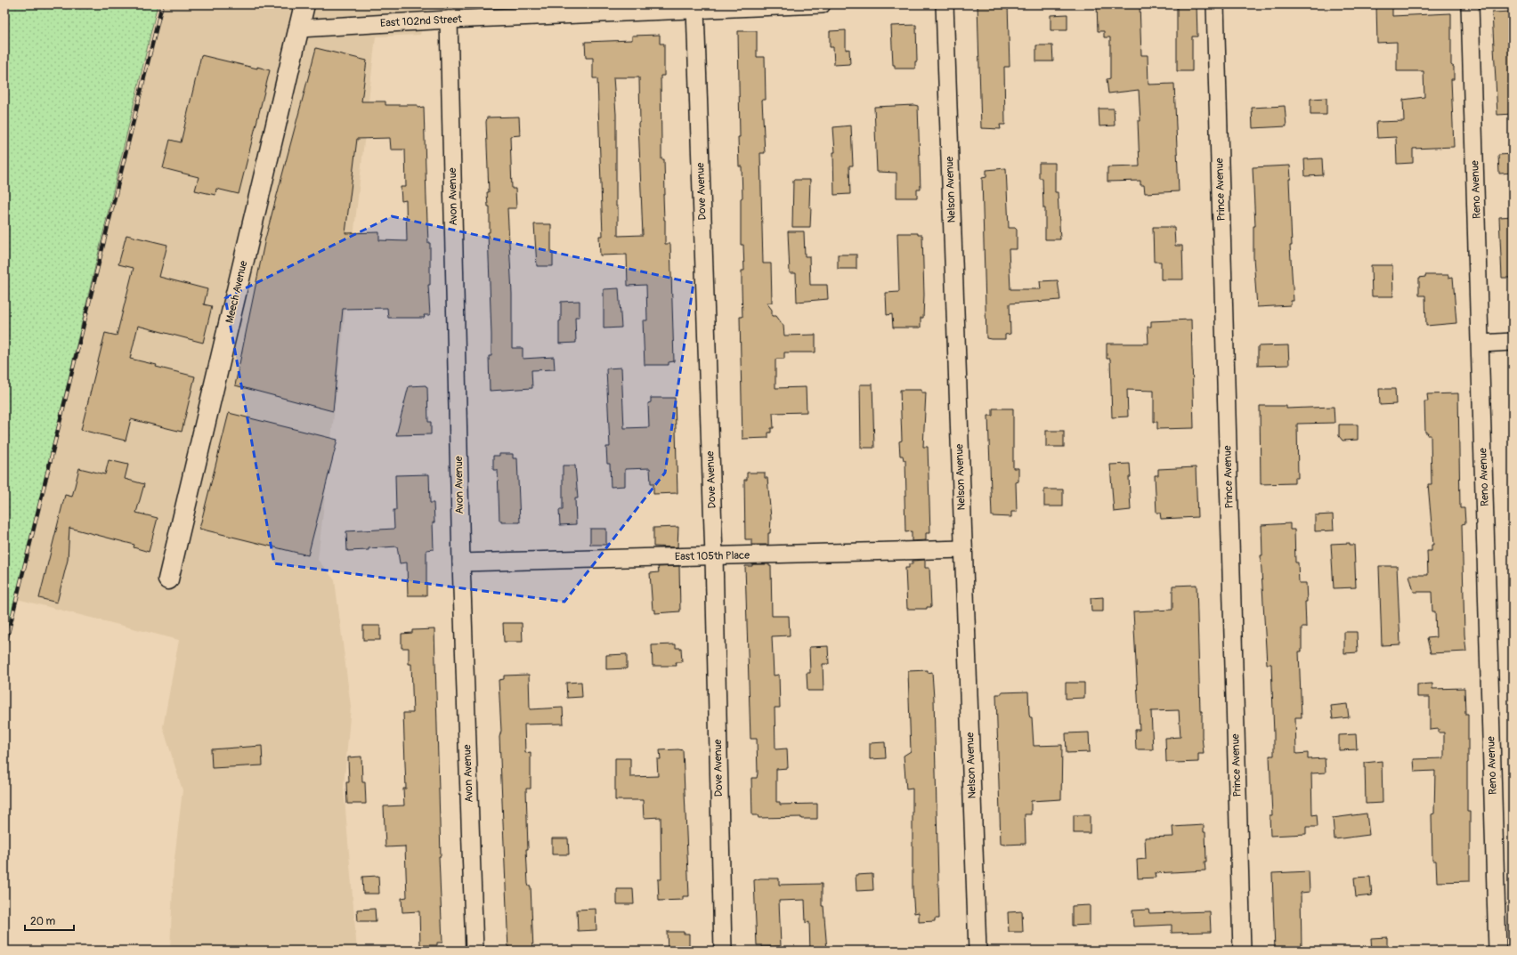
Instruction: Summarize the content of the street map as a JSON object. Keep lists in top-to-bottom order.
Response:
{
  "streets": {
    "street": [
      "East 102nd Street",
      "Nelson Avenue",
      "Prince Avenue",
      "Reno Avenue",
      "Dove Avenue",
      "Avon Avenue",
      "Meech Avenue",
      "East 105th Place"
    ]
  },
  "crossings": [
    ["East 102nd Street", "Dove Avenue"],
    ["East 102nd Street", "Avon Avenue"],
    ["East 102nd Street", "Meech Avenue"],
    ["Nelson Avenue", "East 105th Place"],
    ["Dove Avenue", "East 105th Place"],
    ["Avon Avenue", "East 105th Place"]
  ],
  "scale_bar": "20 m"
}
